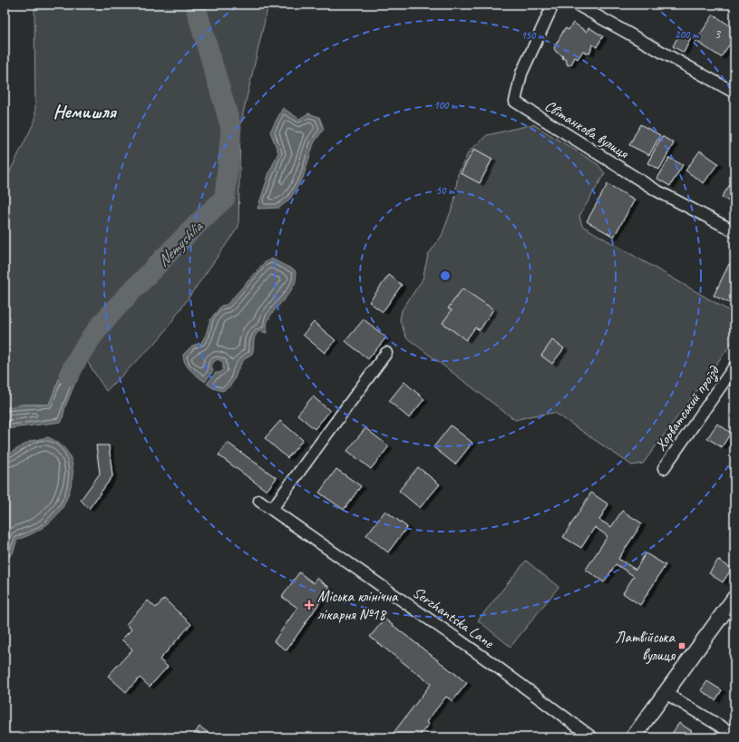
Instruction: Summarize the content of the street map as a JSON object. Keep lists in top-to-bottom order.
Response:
{
  "streets": {
    "street": ["Світанкова вулиця", "Хорватський проїзд", "Serzhantska Lane"]
  },
  "districts": ["Немишля"],
  "water": ["Nemyshlia"],
  "places": {
    "health": ["Міська клінічна лікарня №18"],
    "transit": ["Латвійська вулиця"]
  },
  "house_numbers": ["3"],
  "rings": [
    "200 m",
    "150 m",
    "100 m",
    "50 m"
  ]
}
